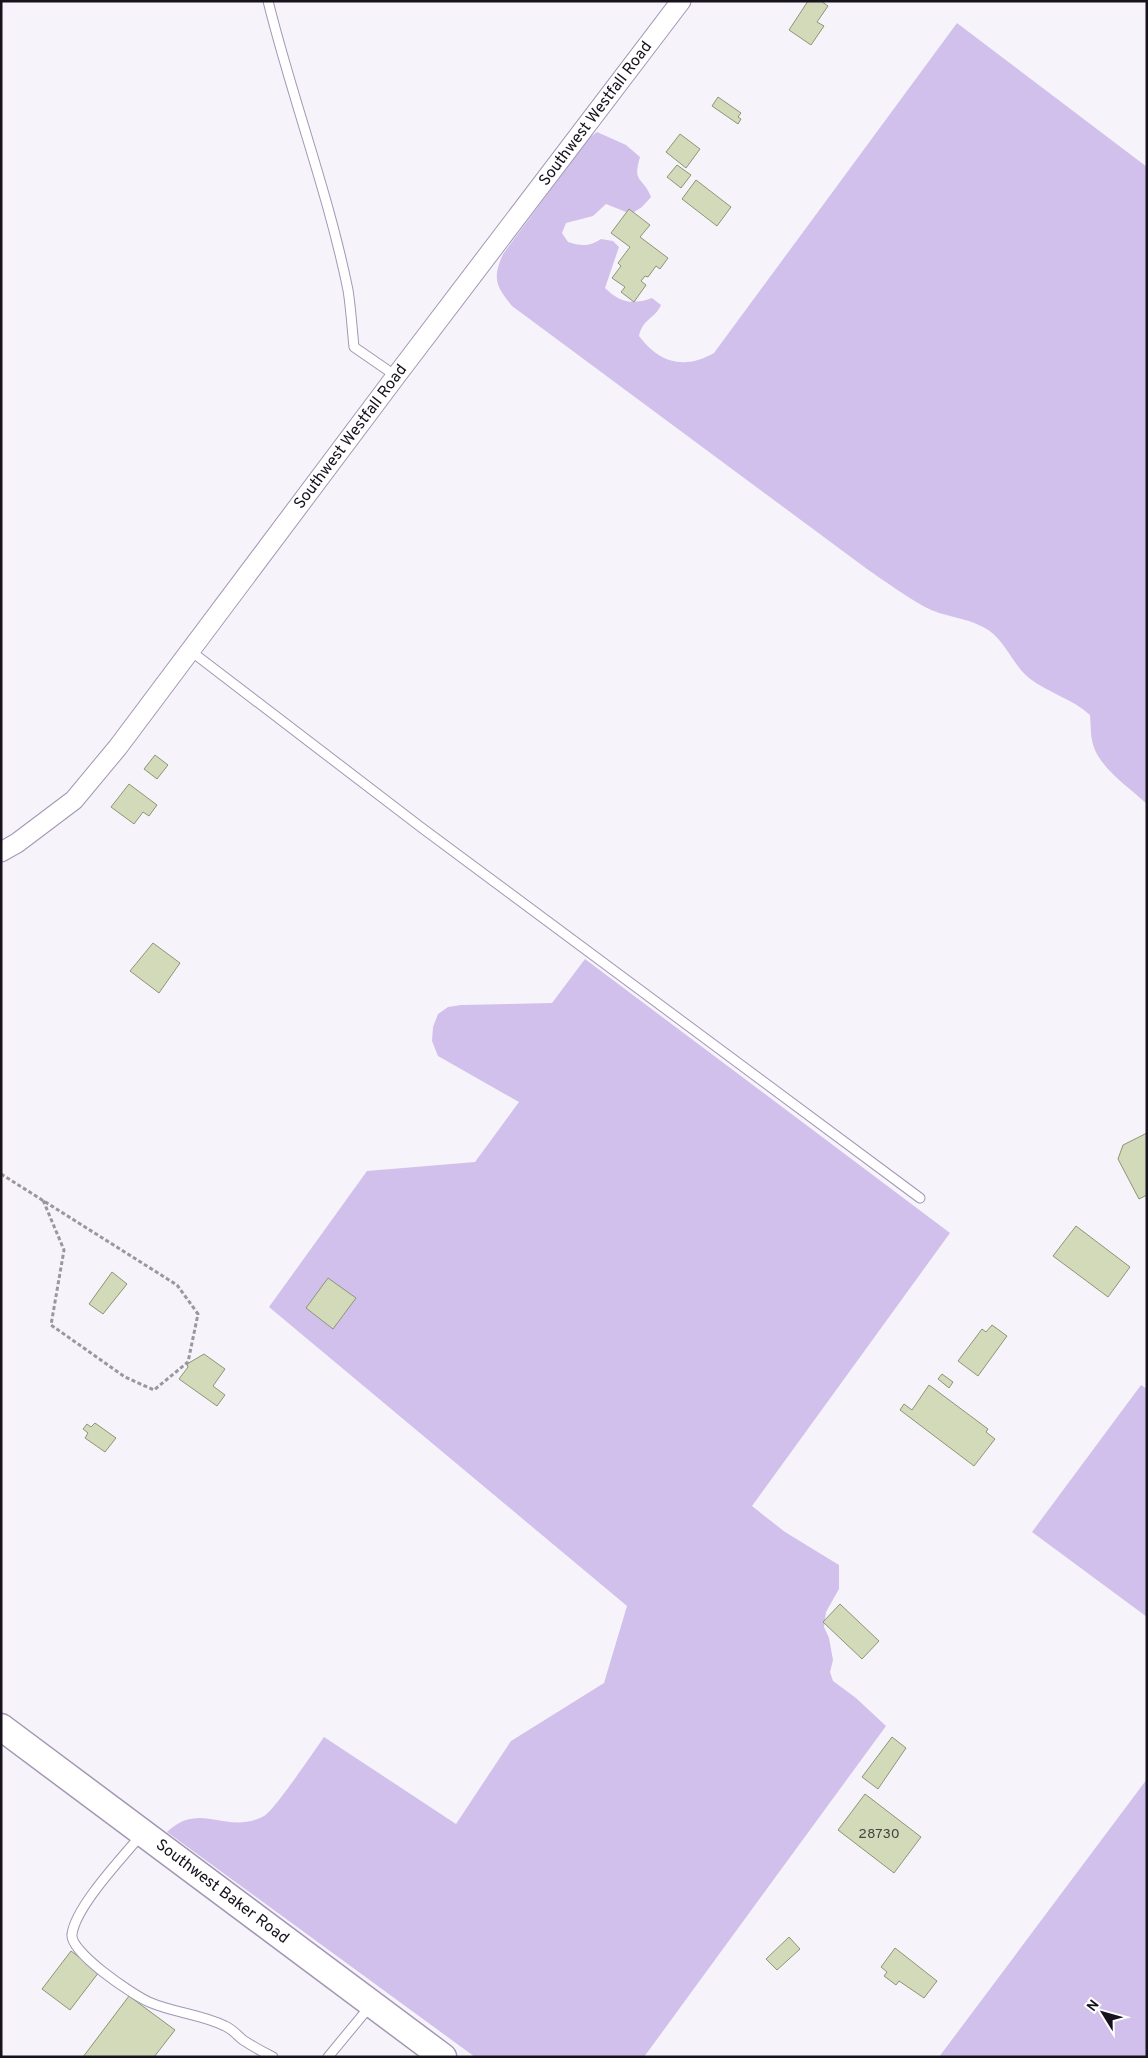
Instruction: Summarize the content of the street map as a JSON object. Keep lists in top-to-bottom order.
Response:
{
  "streets": {
    "street": ["Southwest Westfall Road", "Southwest Baker Road"]
  },
  "house_numbers": ["28730"],
  "north": "top left"
}
